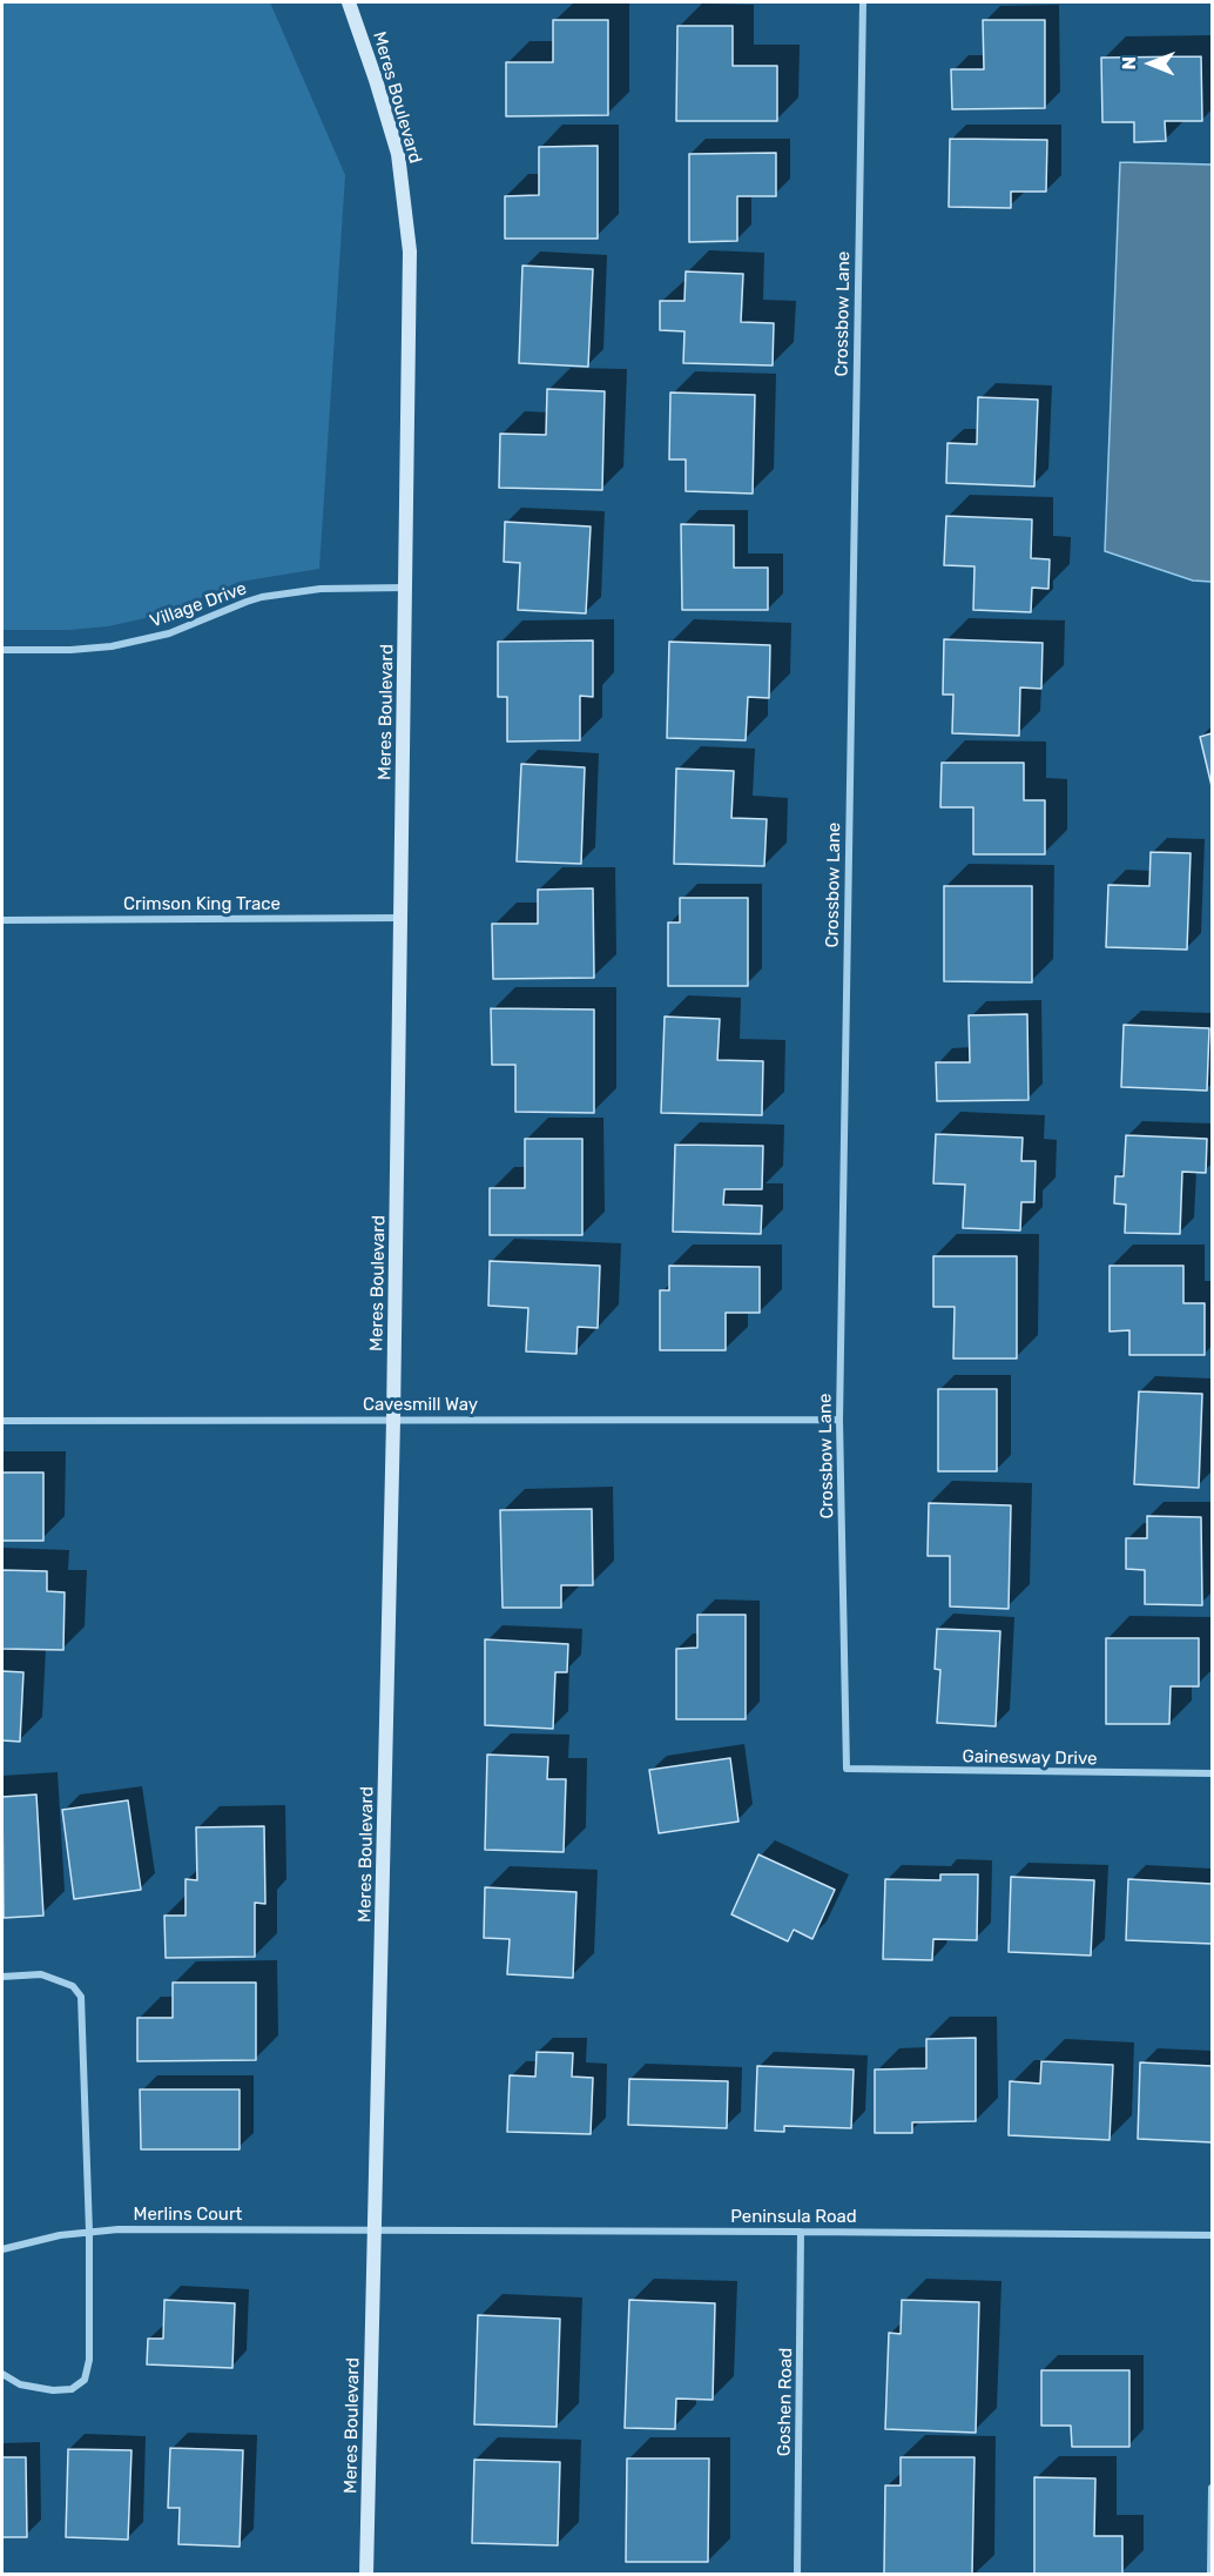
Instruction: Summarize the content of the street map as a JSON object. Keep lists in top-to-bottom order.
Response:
{
  "streets": {
    "street": [
      "Meres Boulevard",
      "Crossbow Lane",
      "Village Drive",
      "Crimson King Trace",
      "Cavesmill Way",
      "Gainesway Drive",
      "Merlins Court",
      "Peninsula Road",
      "Goshen Road"
    ]
  },
  "crossings": [
    ["Meres Boulevard", "Village Drive"],
    ["Meres Boulevard", "Crimson King Trace"],
    ["Meres Boulevard", "Cavesmill Way"],
    ["Meres Boulevard", "Merlins Court"],
    ["Meres Boulevard", "Peninsula Road"],
    ["Crossbow Lane", "Cavesmill Way"],
    ["Crossbow Lane", "Gainesway Drive"],
    ["Merlins Court", "Peninsula Road"],
    ["Peninsula Road", "Goshen Road"]
  ],
  "north": "left"
}
